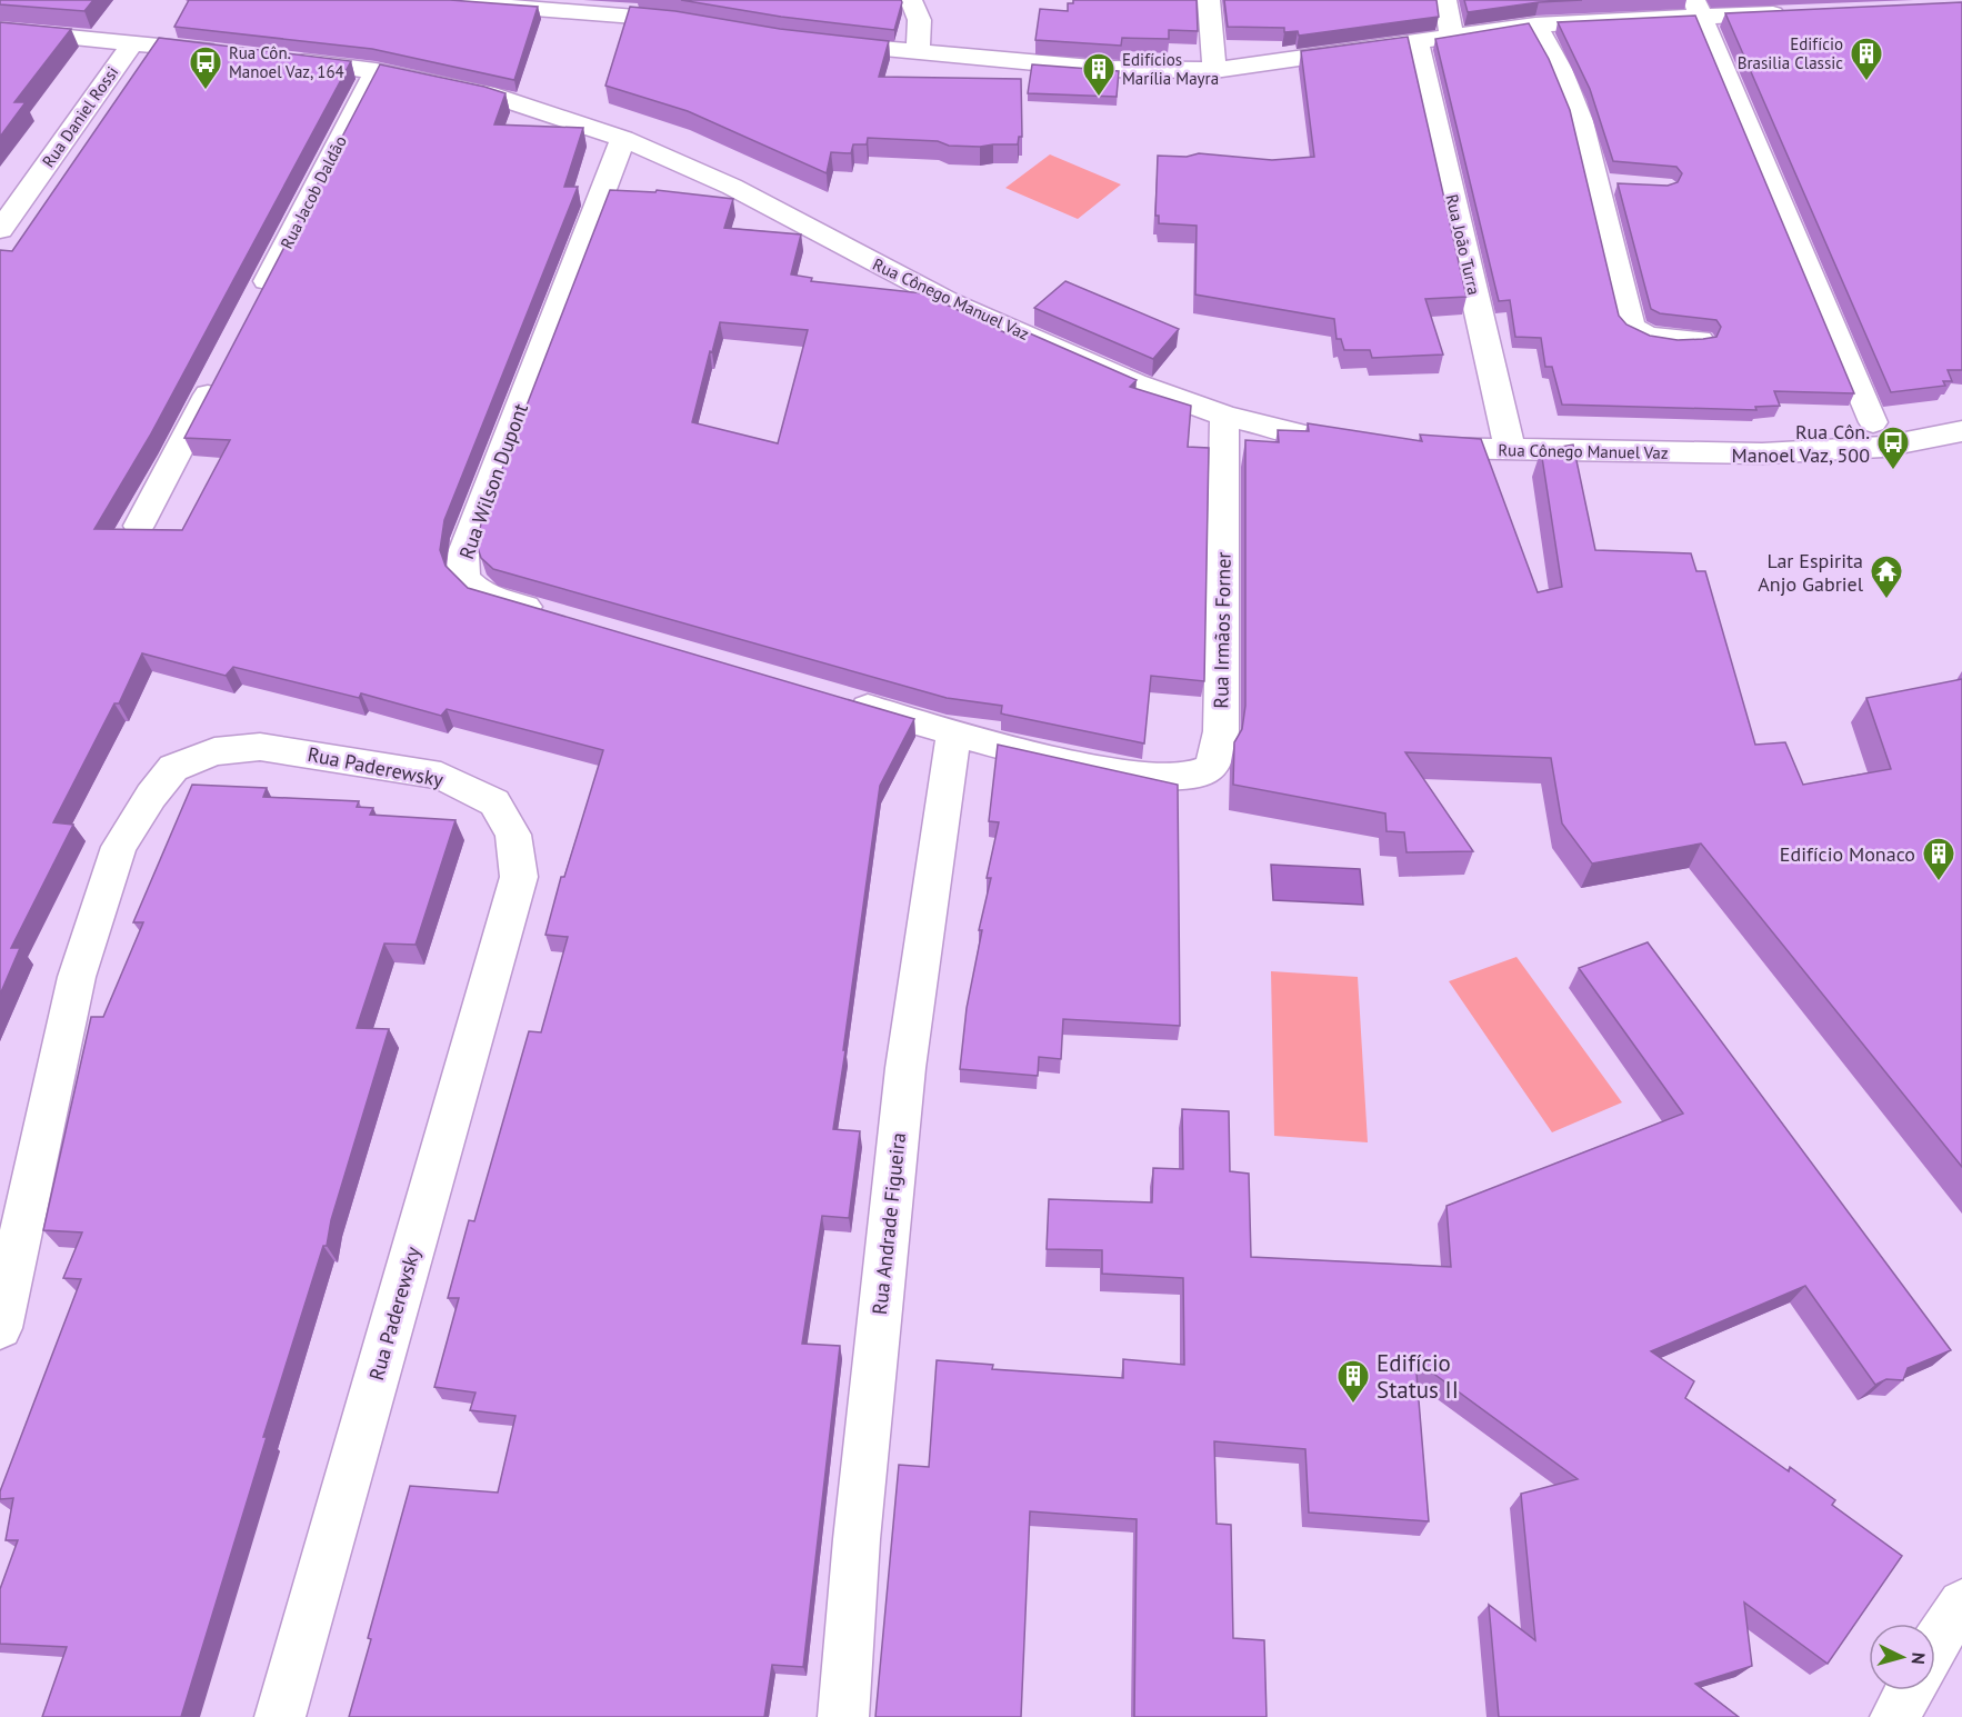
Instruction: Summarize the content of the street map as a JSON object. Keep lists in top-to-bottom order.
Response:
{
  "streets": {
    "street": [
      "Rua Daniel Rossi",
      "Rua Jacob Daldão",
      "Rua João Turra",
      "Rua Cônego Manuel Vaz",
      "Rua Wilson Dupont",
      "Rua Irmãos Forner",
      "Rua Paderewsky",
      "Rua Andrade Figueira"
    ]
  },
  "crossings": [
    ["Rua Jacob Daldão", "Rua Cônego Manuel Vaz"],
    ["Rua João Turra", "Rua Cônego Manuel Vaz"],
    ["Rua Cônego Manuel Vaz", "Rua Wilson Dupont"],
    ["Rua Cônego Manuel Vaz", "Rua Irmãos Forner"],
    ["Rua Irmãos Forner", "Rua Andrade Figueira"]
  ],
  "places": {
    "building": [
      "Edifício Brasilia Classic",
      "Edifícios Marília Mayra",
      "Edifício Monaco",
      "Edifício Status II"
    ],
    "bus stop": ["Rua Côn. Manoel Vaz, 164", "Rua Côn. Manoel Vaz, 500"],
    "temple": ["Lar Espirita Anjo Gabriel"]
  },
  "north": "right"
}
